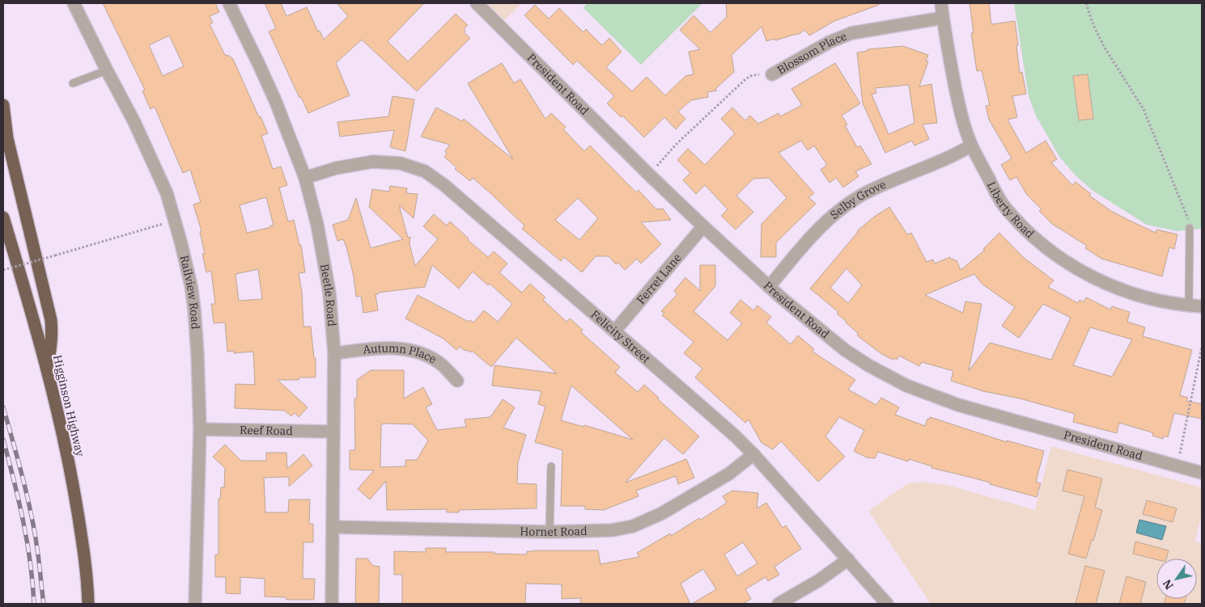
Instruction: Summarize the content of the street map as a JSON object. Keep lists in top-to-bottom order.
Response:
{
  "streets": {
    "highway": ["Higginson Highway"],
    "street": [
      "Blossom Place",
      "President Road",
      "Selby Grove",
      "Liberty Road",
      "Ferret Lane",
      "Railview Road",
      "Beetle Road",
      "Felicity Street",
      "Autumn Place",
      "Reef Road",
      "Hornet Road"
    ]
  },
  "crossings": [
    ["Blossom Place", "President Road"],
    ["Blossom Place", "Liberty Road"],
    ["President Road", "Selby Grove"],
    ["President Road", "Ferret Lane"],
    ["Selby Grove", "Liberty Road"],
    ["Ferret Lane", "Felicity Street"],
    ["Railview Road", "Reef Road"],
    ["Beetle Road", "Felicity Street"],
    ["Beetle Road", "Autumn Place"],
    ["Beetle Road", "Reef Road"],
    ["Beetle Road", "Hornet Road"],
    ["Felicity Street", "Hornet Road"]
  ],
  "north": "bottom left"
}
